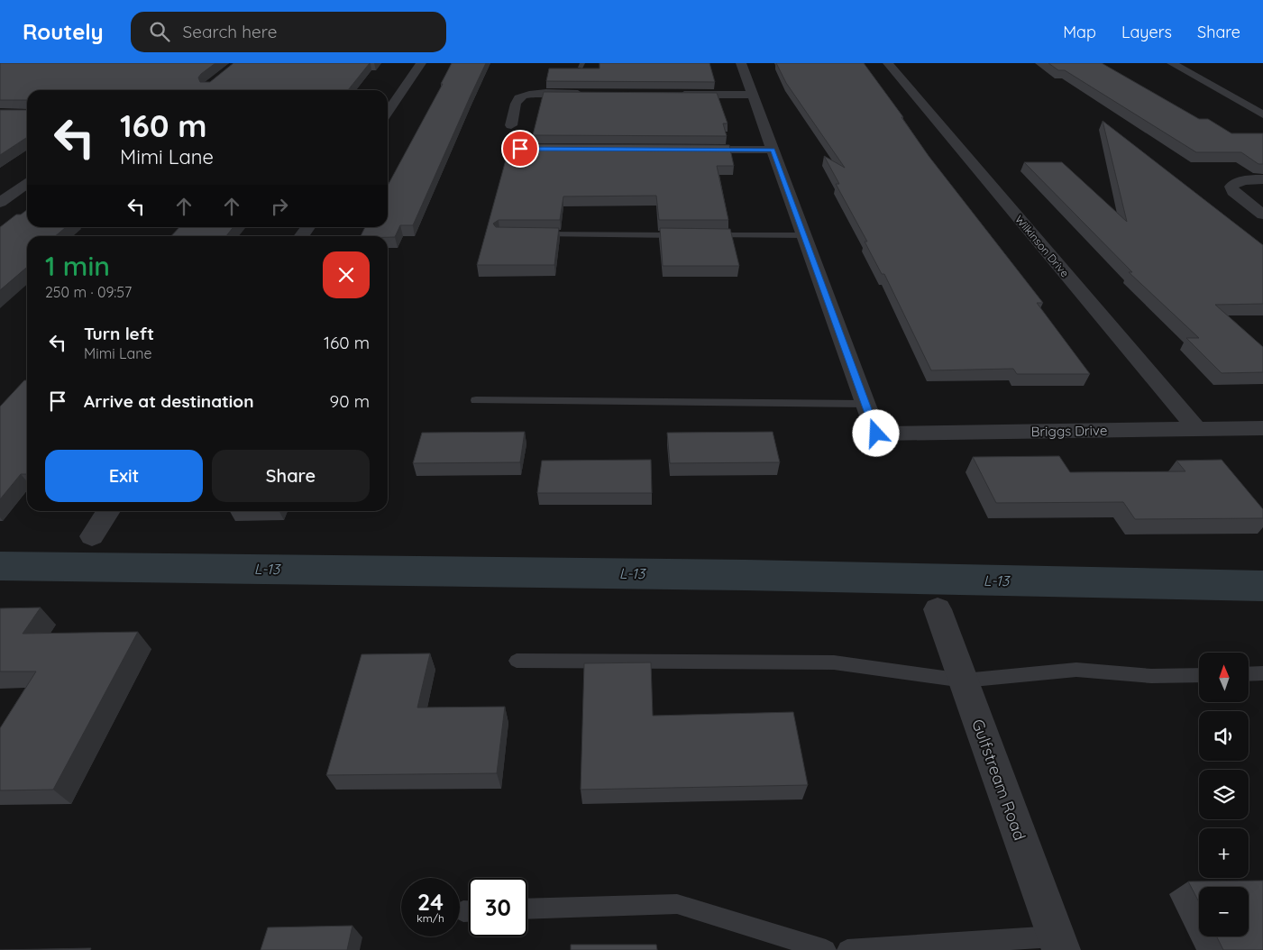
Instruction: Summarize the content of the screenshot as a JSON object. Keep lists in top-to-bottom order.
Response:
{
  "streets": {
    "street": ["Wilkinson Drive", "Briggs Drive", "Gulfstream Road"]
  },
  "crossings": [
    ["Wilkinson Drive", "Briggs Drive"]
  ],
  "water": ["L-13"],
  "north": "top",
  "page": {
    "header": "Routely",
    "search": "Search here",
    "nav": ["Map", "Layers", "Share"],
    "turn": ["160 m", "Mimi Lane"],
    "heading": ["1 min", "250 m · 09:57"],
    "list": [
      {
        "name": "Turn left",
        "note": "Mimi Lane",
        "value": "160 m"
      },
      {
        "name": "Arrive at destination",
        "value": "90 m"
      }
    ],
    "buttons": ["Exit", "Share"],
    "map_buttons": ["+", "−"],
    "speed": "24 km/h",
    "limit": "30"
  }
}
